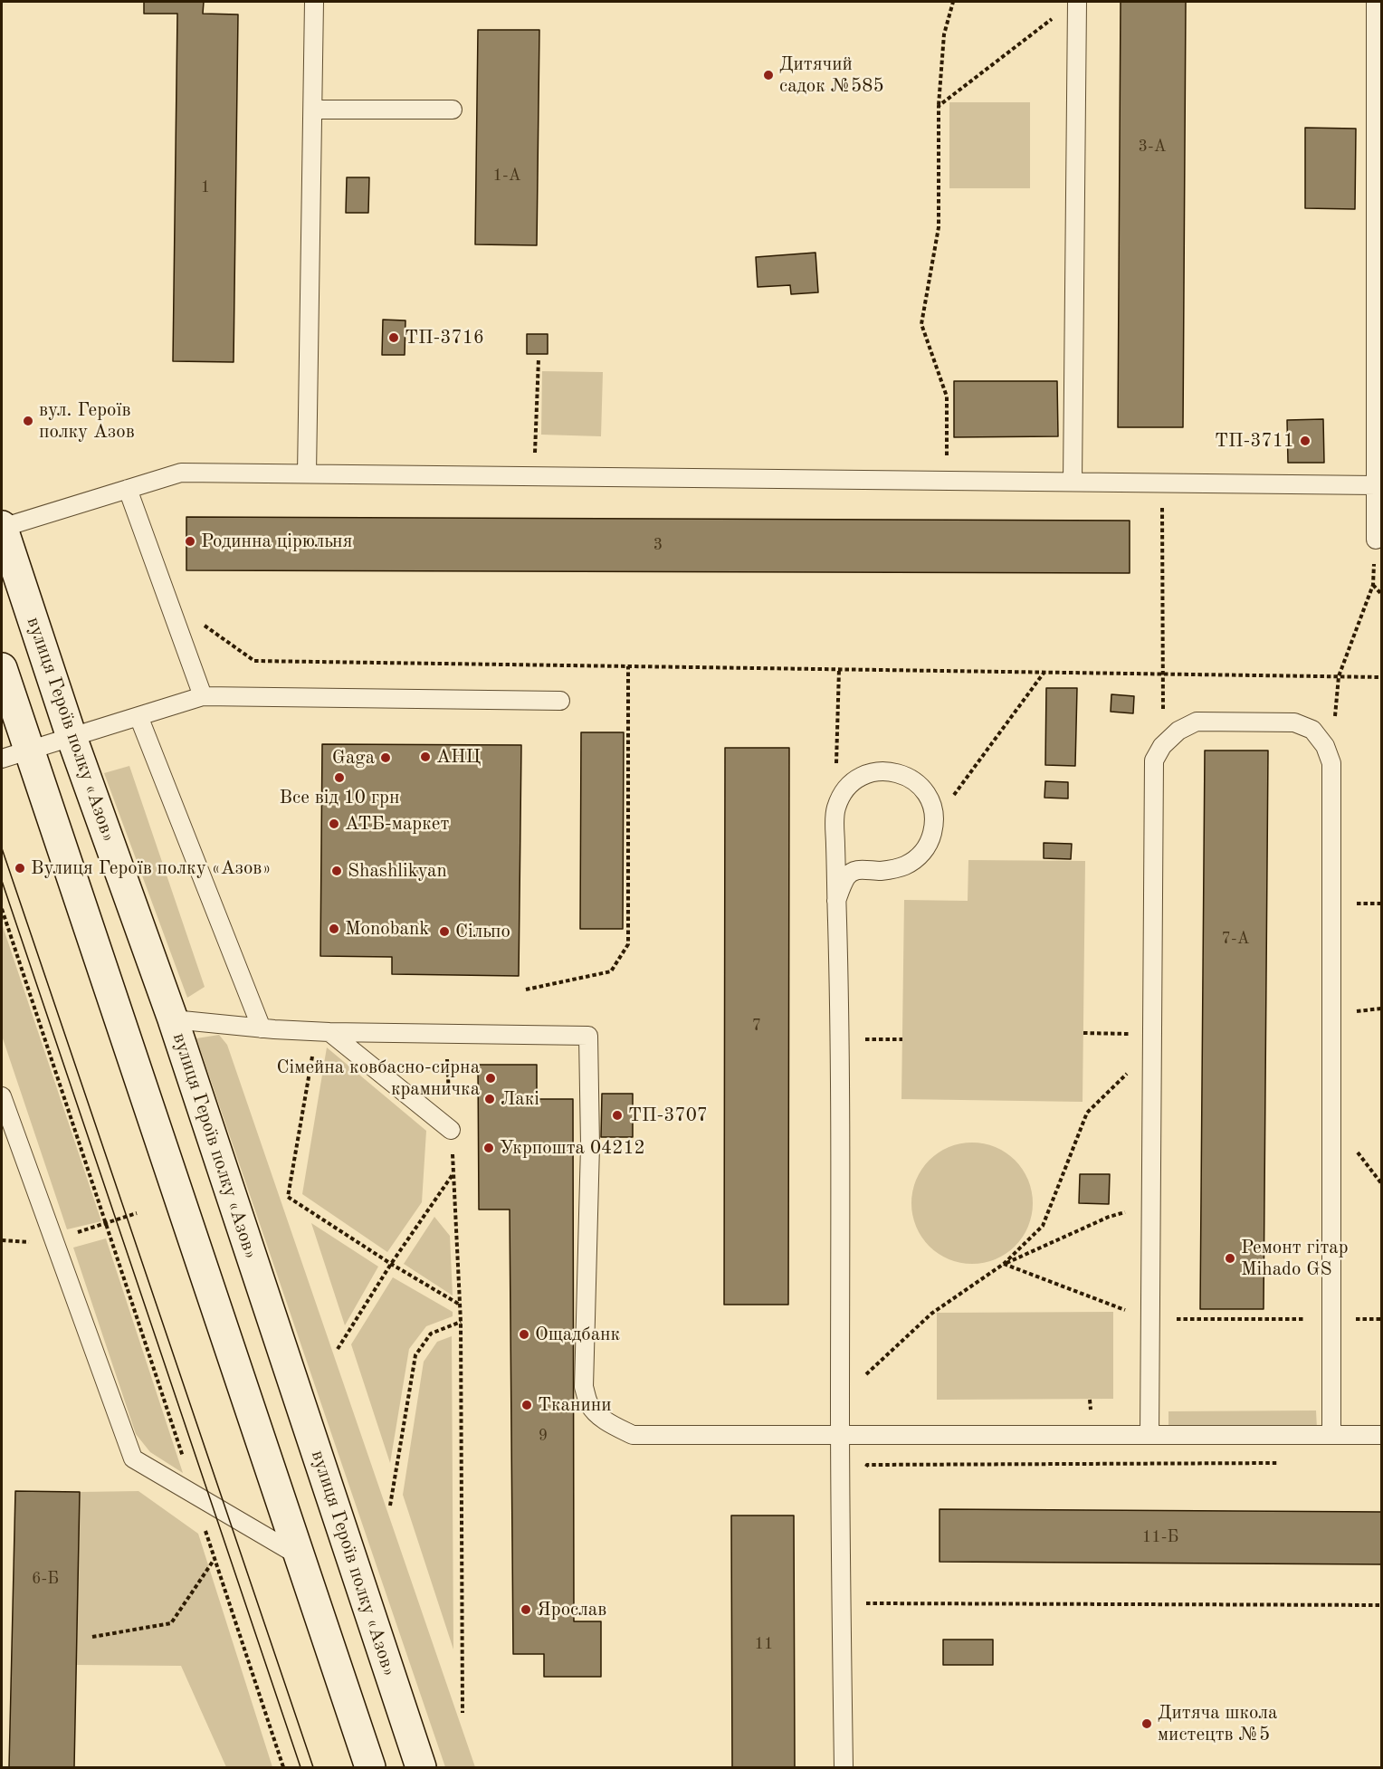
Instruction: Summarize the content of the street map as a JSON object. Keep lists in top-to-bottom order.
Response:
{
  "streets": {
    "main road": ["вулиця Героїв полку «Азов»"]
  },
  "places": [
    "Дитячий садок №585",
    "ТП-3716",
    "вул. Героїв полку Азов",
    "ТП-3711",
    "Родинна цірюльня",
    "АНЦ",
    "Gaga",
    "Все від 10 грн",
    "АТБ-маркет",
    "Вулиця Героїв полку «Азов»",
    "Shashlikyan",
    "Monobank",
    "Сільпо",
    "Сімейна ковбасно-сирна крамничка",
    "Лакі",
    "ТП-3707",
    "Укрпошта 04212",
    "Ремонт гітар Mihado GS",
    "Ощадбанк",
    "Тканини",
    "Ярослав",
    "Дитяча школа мистецтв №5"
  ],
  "house_numbers": [
    "3-А",
    "1-А",
    "1",
    "3",
    "7-А",
    "7",
    "9",
    "11-Б",
    "6-Б",
    "11"
  ]
}
